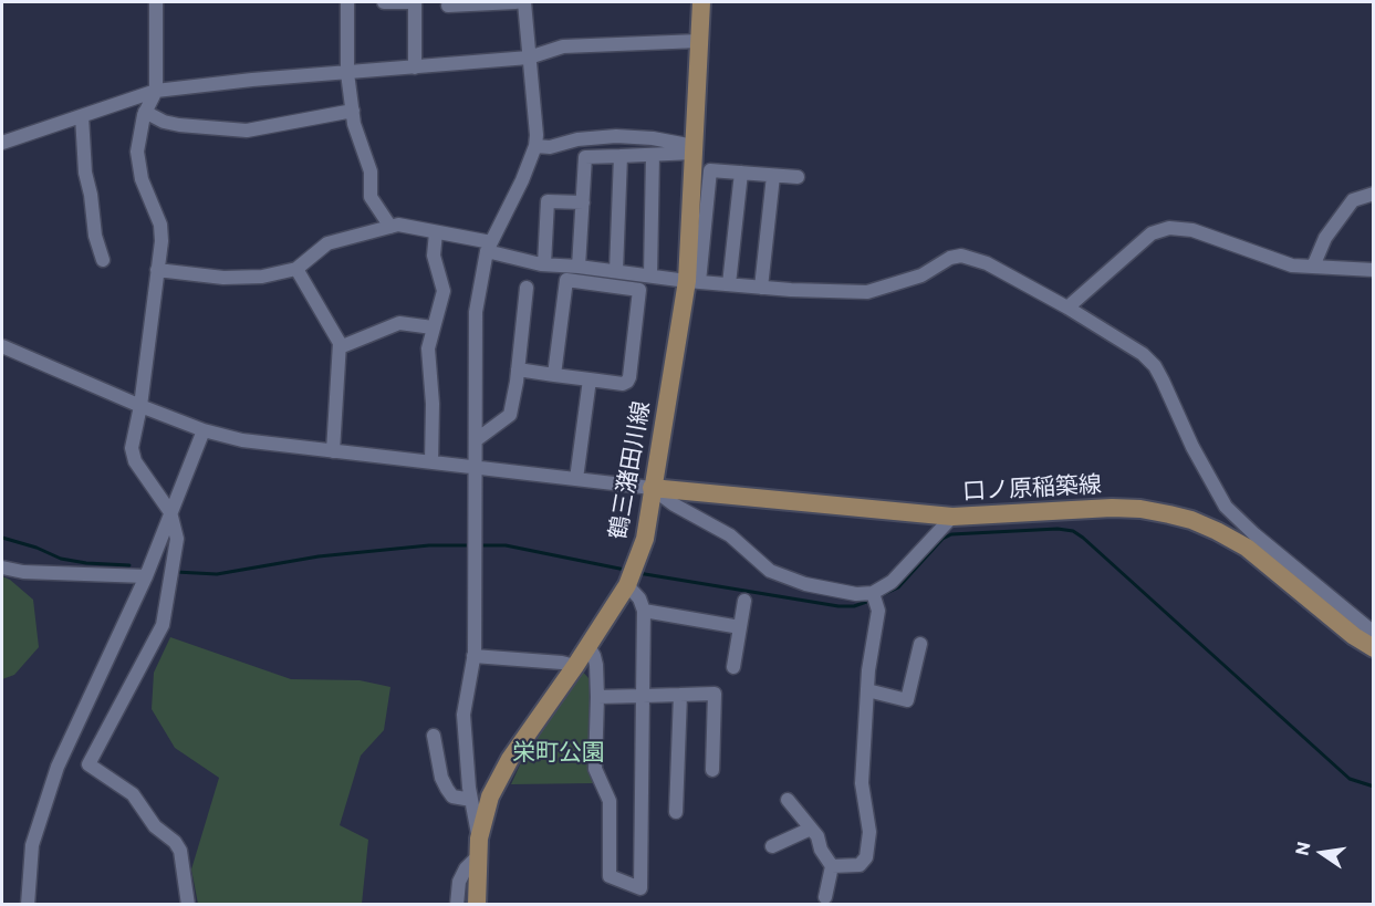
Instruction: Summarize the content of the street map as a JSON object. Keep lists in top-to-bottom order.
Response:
{
  "streets": {
    "main road": ["鶴三潴田川線", "口ノ原稲築線"]
  },
  "crossings": [
    ["鶴三潴田川線", "口ノ原稲築線"]
  ],
  "parks": ["栄町公園"],
  "north": "left"
}
